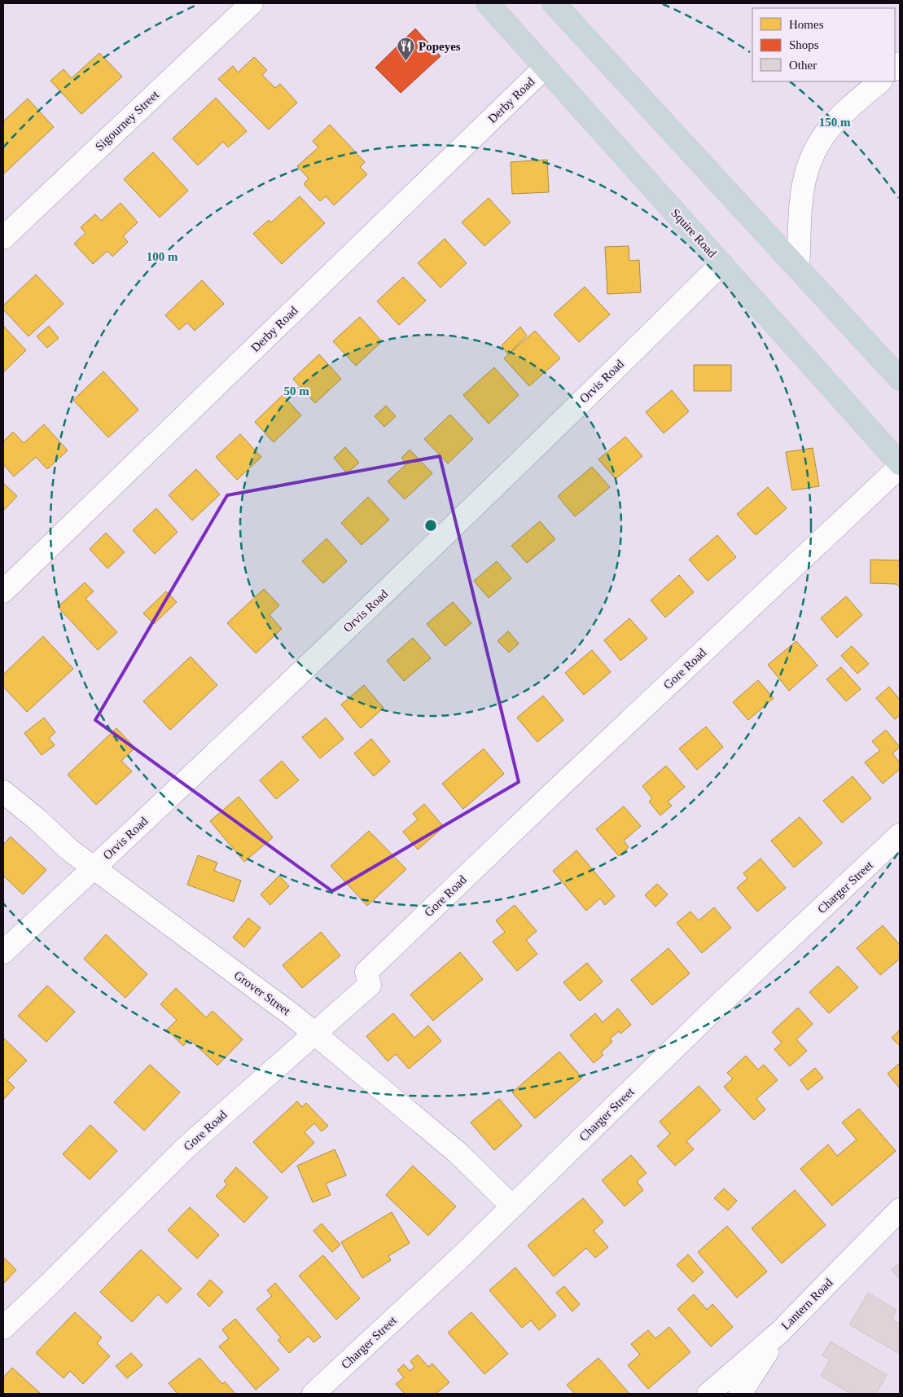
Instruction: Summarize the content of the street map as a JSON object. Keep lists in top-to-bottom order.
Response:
{
  "streets": {
    "highway": ["Squire Road"],
    "street": [
      "Derby Road",
      "Sigourney Street",
      "Orvis Road",
      "Gore Road",
      "Charger Street",
      "Grover Street",
      "Lantern Road"
    ]
  },
  "crossings": [
    ["Derby Road", "Squire Road"],
    ["Squire Road", "Orvis Road"],
    ["Orvis Road", "Grover Street"],
    ["Gore Road", "Grover Street"],
    ["Charger Street", "Grover Street"]
  ],
  "places": {
    "restaurant": ["Popeyes"]
  },
  "legend": ["Homes", "Shops", "Other"],
  "rings": ["150 m", "100 m", "50 m"]
}
